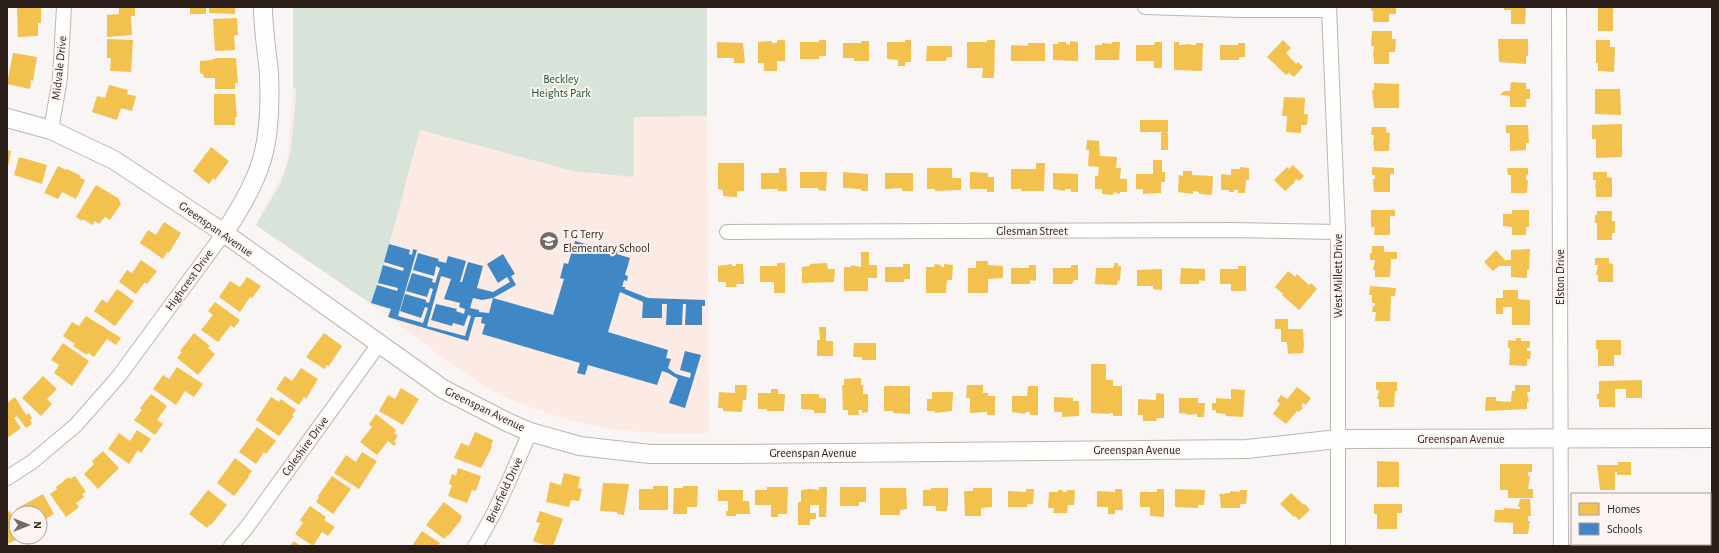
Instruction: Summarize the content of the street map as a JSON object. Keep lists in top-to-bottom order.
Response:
{
  "streets": {
    "street": [
      "Midvale Drive",
      "Greenspan Avenue",
      "Glesman Street",
      "West Millett Drive",
      "Elston Drive",
      "Highcrest Drive",
      "Coleshire Drive",
      "Brierfield Drive"
    ]
  },
  "crossings": [
    ["Midvale Drive", "Greenspan Avenue"],
    ["Greenspan Avenue", "West Millett Drive"],
    ["Greenspan Avenue", "Elston Drive"],
    ["Greenspan Avenue", "Highcrest Drive"],
    ["Greenspan Avenue", "Coleshire Drive"],
    ["Greenspan Avenue", "Brierfield Drive"],
    ["Glesman Street", "West Millett Drive"]
  ],
  "parks": ["Beckley Heights Park"],
  "places": {
    "school or university": ["T G Terry Elementary School"]
  },
  "legend": ["Homes", "Schools"],
  "north": "right"
}
